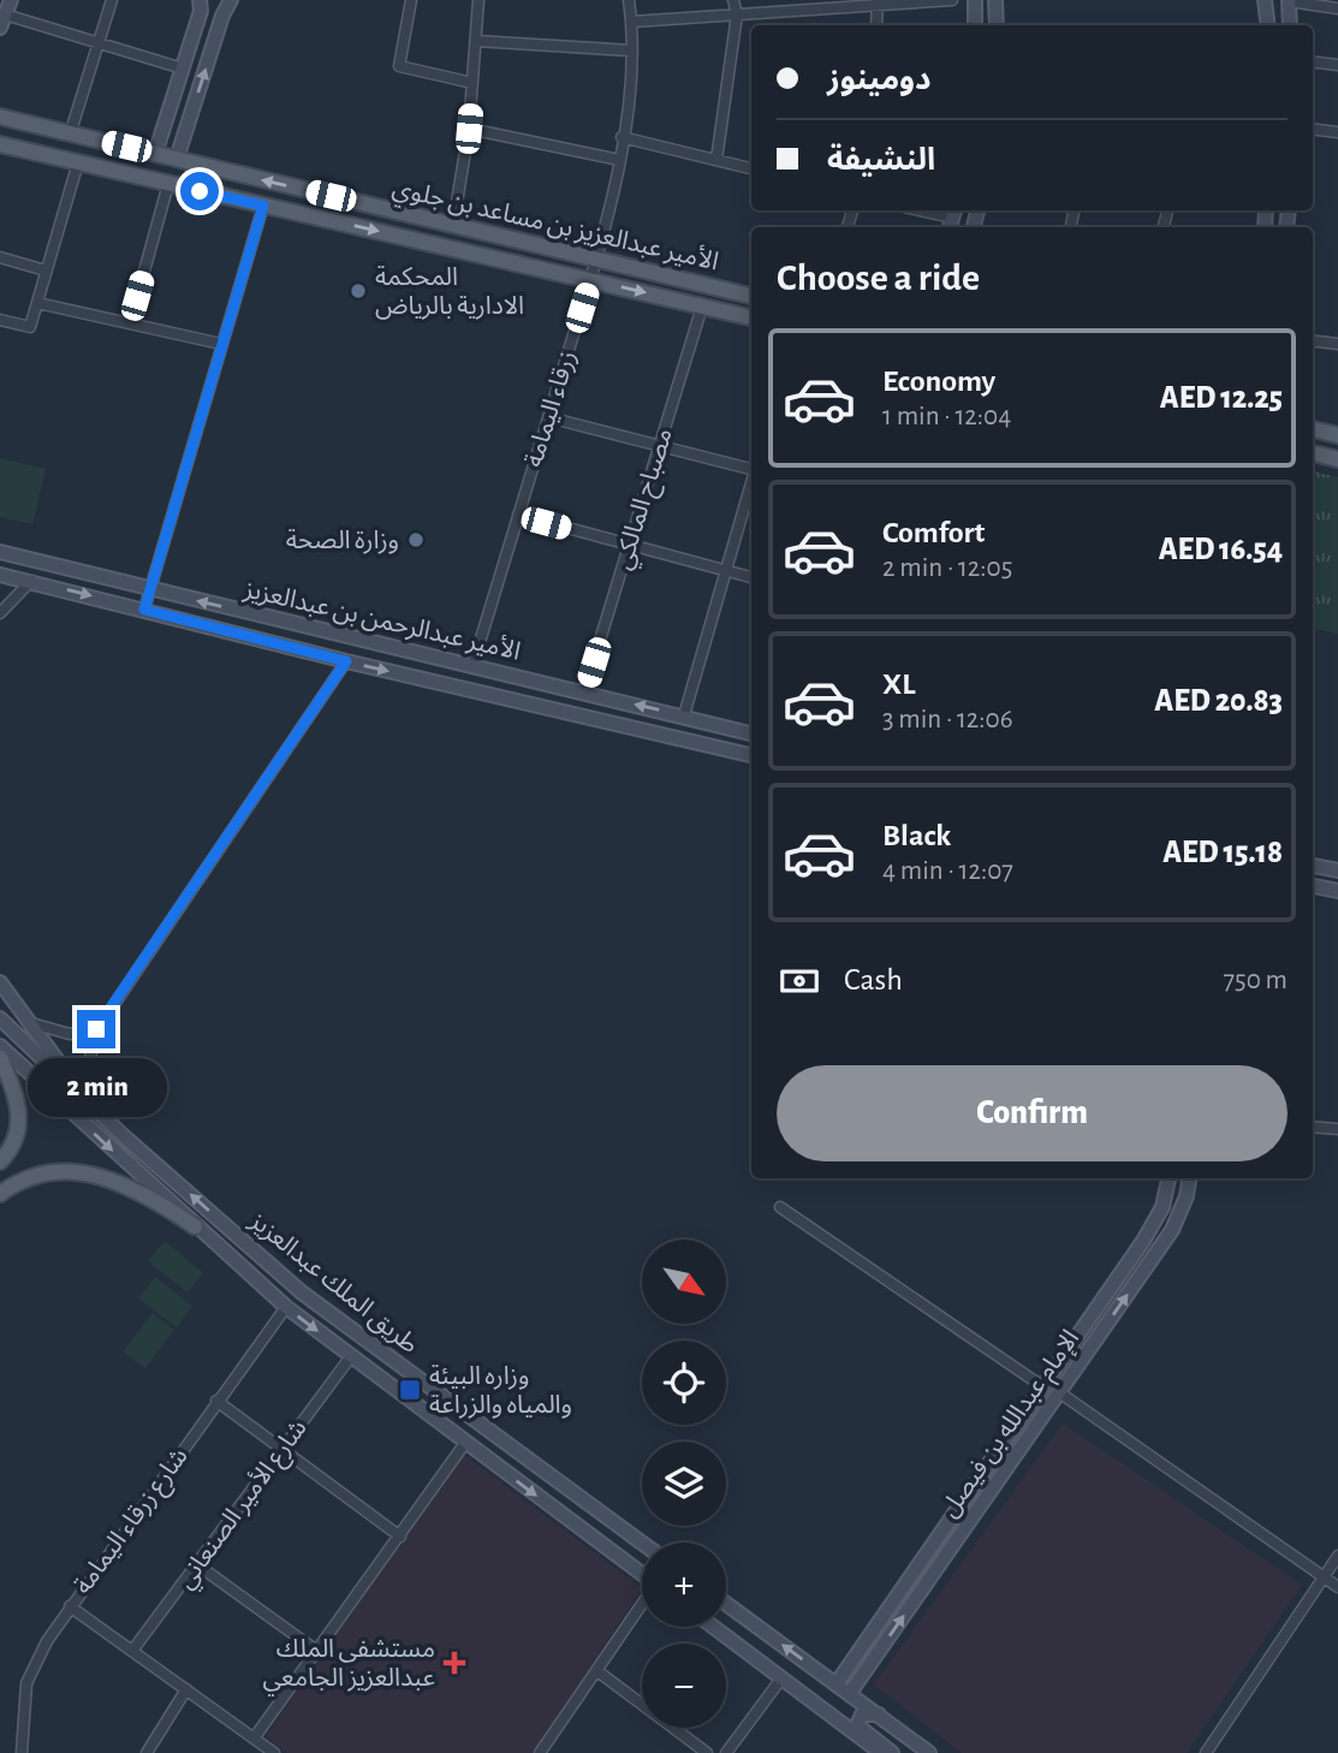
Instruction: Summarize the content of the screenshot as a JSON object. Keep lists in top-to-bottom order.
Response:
{
  "streets": {
    "main road": ["الأمير عبدالعزيز بن مساعد بن جلوي"],
    "street": [
      "زرقاء اليمامة",
      "مصباح المالكي",
      "الأمير عبدالرحمن بن عبدالعزيز",
      "طريق الملك عبدالعزيز",
      "الإمام عبدالله بن فيصل",
      "شارع الأمير الصنعاني",
      "شارع زرقاء اليمامة"
    ]
  },
  "crossings": [
    ["الأمير عبدالعزيز بن مساعد بن جلوي", "زرقاء اليمامة"],
    ["الأمير عبدالعزيز بن مساعد بن جلوي", "مصباح المالكي"],
    ["زرقاء اليمامة", "الأمير عبدالرحمن بن عبدالعزيز"],
    ["مصباح المالكي", "الأمير عبدالرحمن بن عبدالعزيز"],
    ["طريق الملك عبدالعزيز", "شارع الأمير الصنعاني"],
    ["طريق الملك عبدالعزيز", "شارع زرقاء اليمامة"]
  ],
  "places": {
    "other": ["المحكمة الادارية بالرياض", "وزارة الصحة"],
    "transit": ["وزاره البيئة والمياه والزراعة"],
    "health": ["مستشفى الملك عبدالعزيز الجامعي"]
  },
  "north": "bottom right",
  "page": {
    "banner": ["دومينوز", "النشيفة"],
    "heading": "Choose a ride",
    "list": [
      {
        "name": "Economy",
        "note": "1 min · 12:04",
        "value": "AED 12.25"
      },
      {
        "name": "Comfort",
        "note": "2 min · 12:05",
        "value": "AED 16.54"
      },
      {
        "name": "XL",
        "note": "3 min · 12:06",
        "value": "AED 20.83"
      },
      {
        "name": "Black",
        "note": "4 min · 12:07",
        "value": "AED 15.18"
      }
    ],
    "pay": ["Cash", "750 m"],
    "buttons": "Confirm",
    "bubble": "2 min",
    "map_buttons": ["+", "−"]
  }
}
